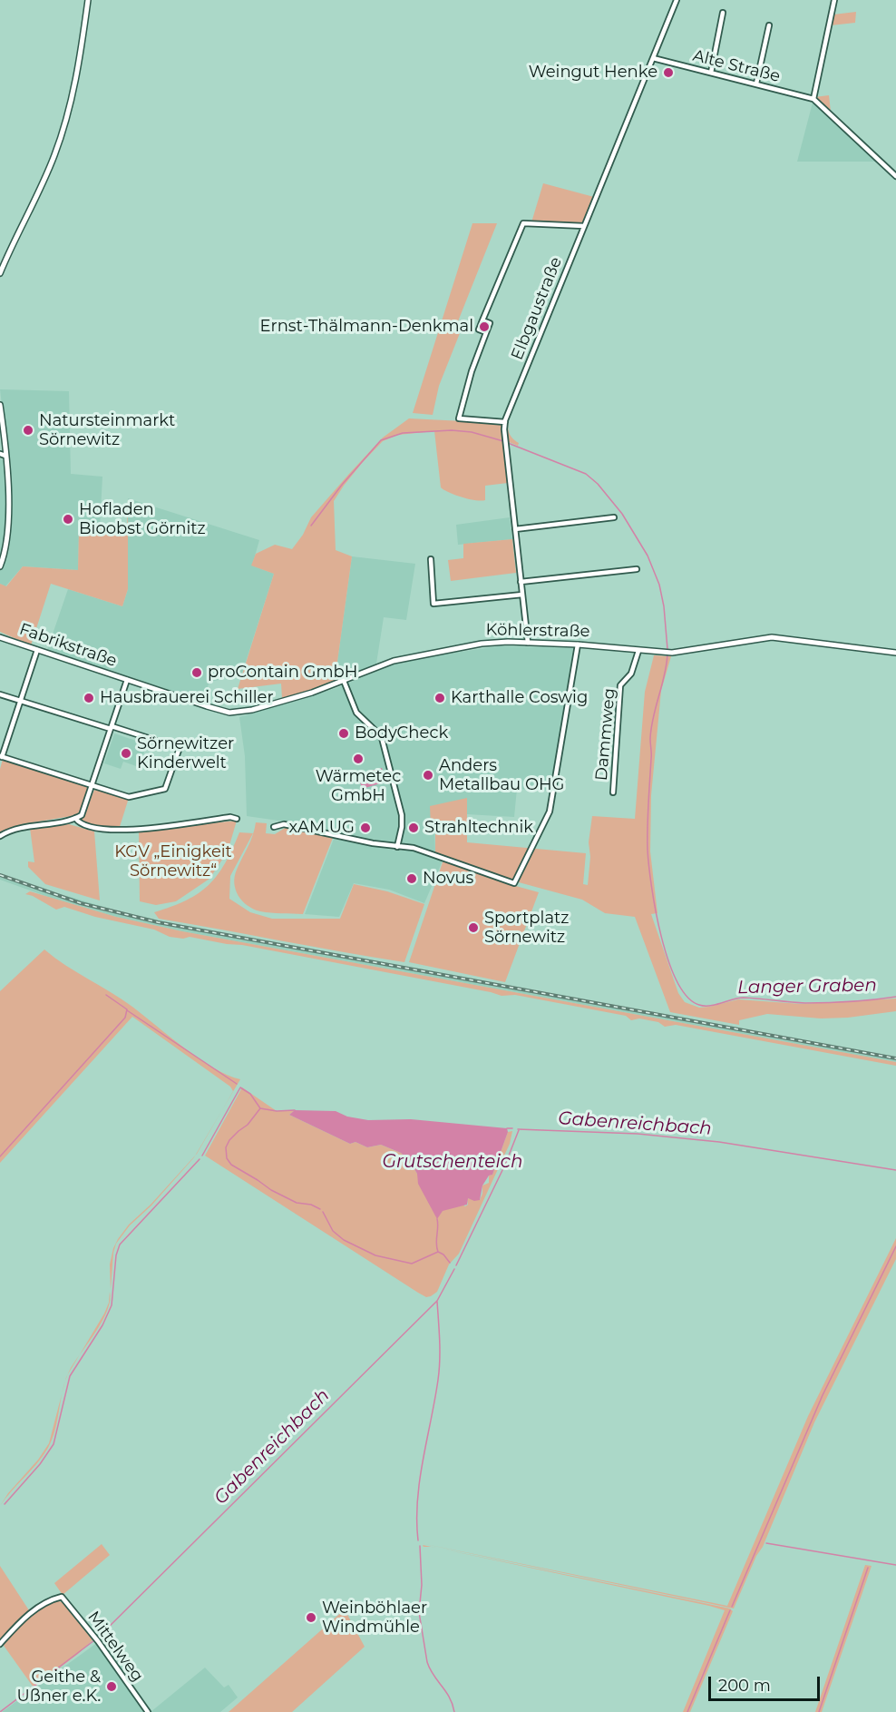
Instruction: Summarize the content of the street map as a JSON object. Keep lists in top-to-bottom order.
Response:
{
  "streets": {
    "street": [
      "Alte Straße",
      "Elbgaustraße",
      "Köhlerstraße",
      "Fabrikstraße",
      "Dammweg",
      "Mittelweg"
    ]
  },
  "crossings": [
    ["Alte Straße", "Elbgaustraße"],
    ["Elbgaustraße", "Köhlerstraße"],
    ["Köhlerstraße", "Fabrikstraße"],
    ["Köhlerstraße", "Dammweg"]
  ],
  "water": ["Langer Graben", "Gabenreichbach", "Grutschenteich"],
  "parks": ["KGV „Einigkeit Sörnewitz“"],
  "places": [
    "Weingut Henke",
    "Ernst-Thälmann-Denkmal",
    "Natursteinmarkt Sörnewitz",
    "Hofladen Bioobst Görnitz",
    "proContain GmbH",
    "Hausbrauerei Schiller",
    "Karthalle Coswig",
    "BodyCheck",
    "Sörnewitzer Kinderwelt",
    "Wärmetec GmbH",
    "Anders Metallbau OHG",
    "xAM UG",
    "Strahltechnik",
    "Novus",
    "Sportplatz Sörnewitz",
    "Weinböhlaer Windmühle",
    "Geithe & Ußner e.K."
  ],
  "scale_bar": "200 m"
}
